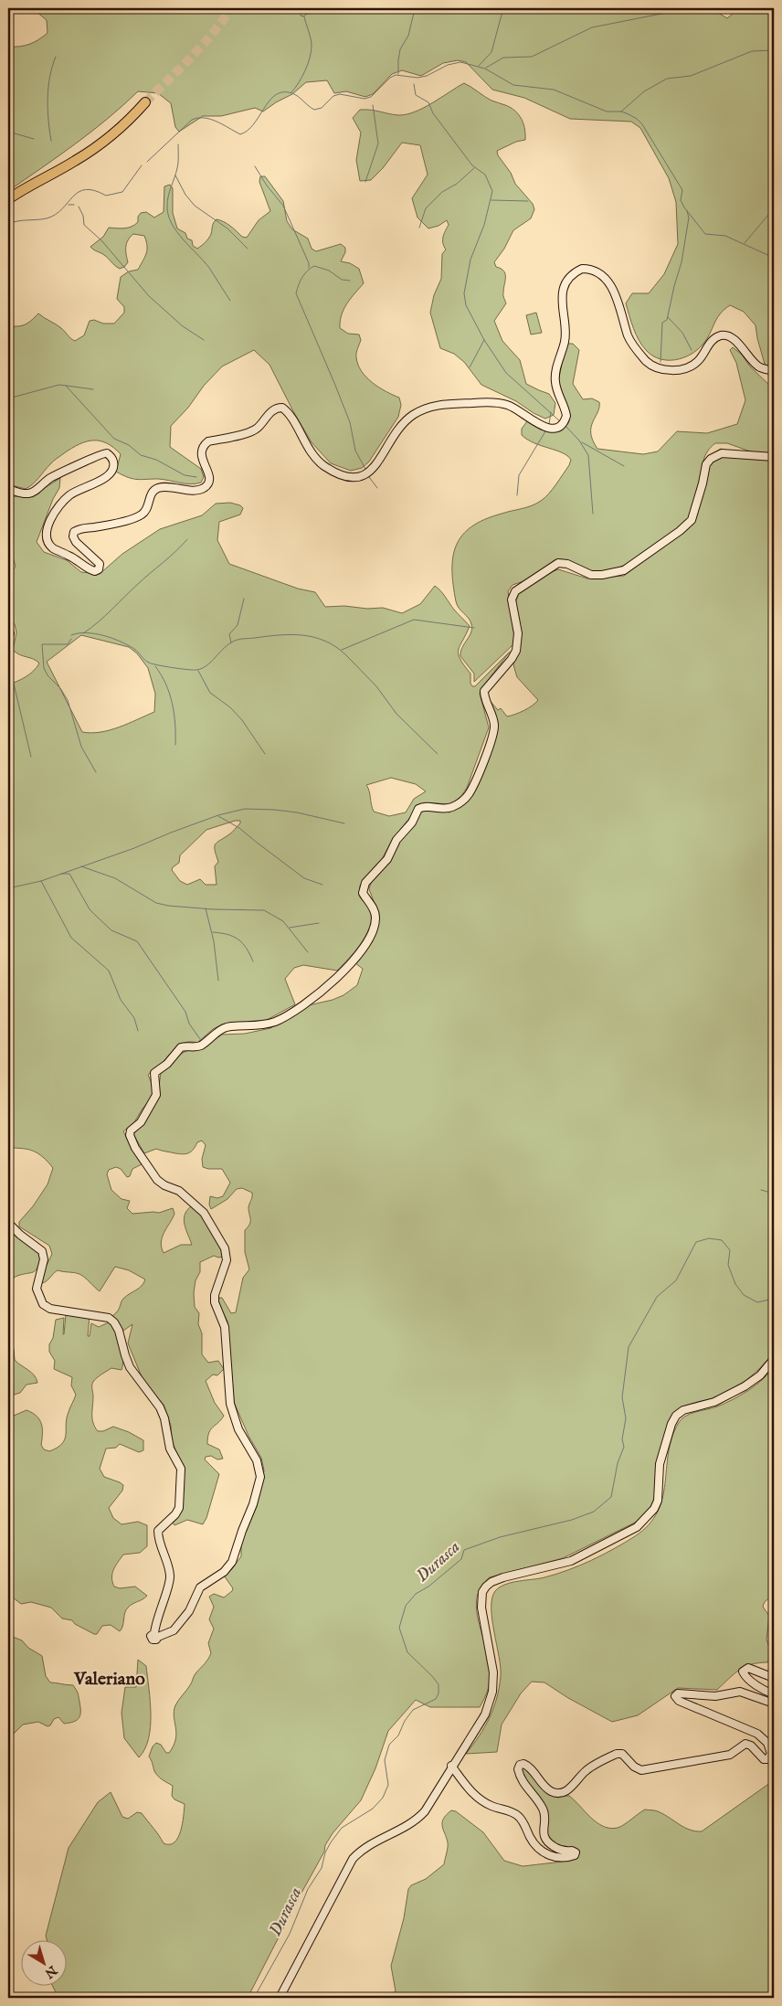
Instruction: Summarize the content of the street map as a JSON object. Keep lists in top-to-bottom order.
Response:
{
  "districts": ["Valeriano"],
  "water": ["Durasca"],
  "north": "bottom right"
}
